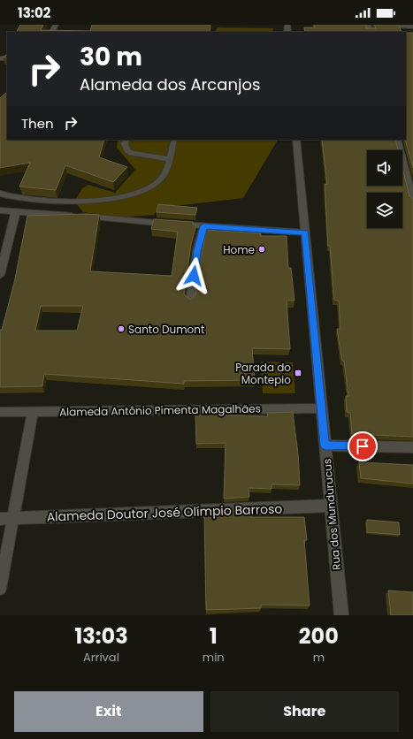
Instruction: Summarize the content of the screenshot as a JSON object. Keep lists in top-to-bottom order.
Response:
{
  "streets": {
    "street": ["Alameda Antônio Pimenta Magalhães", "Alameda Doutor José Olímpio Barroso", "Rua dos Mundurucus"]
  },
  "crossings": [
    ["Alameda Antônio Pimenta Magalhães", "Rua dos Mundurucus"],
    ["Alameda Doutor José Olímpio Barroso", "Rua dos Mundurucus"]
  ],
  "places": {
    "other": ["Home", "Santo Dumont"],
    "transit": ["Parada do Montepio"]
  },
  "page": {
    "status": "13:02",
    "turn": ["30 m", "Alameda dos Arcanjos"],
    "then": "Then",
    "eta": [
      "13:03",
      "Arrival",
      "1",
      "min",
      "200",
      "m"
    ],
    "buttons": ["Exit", "Share"]
  }
}
